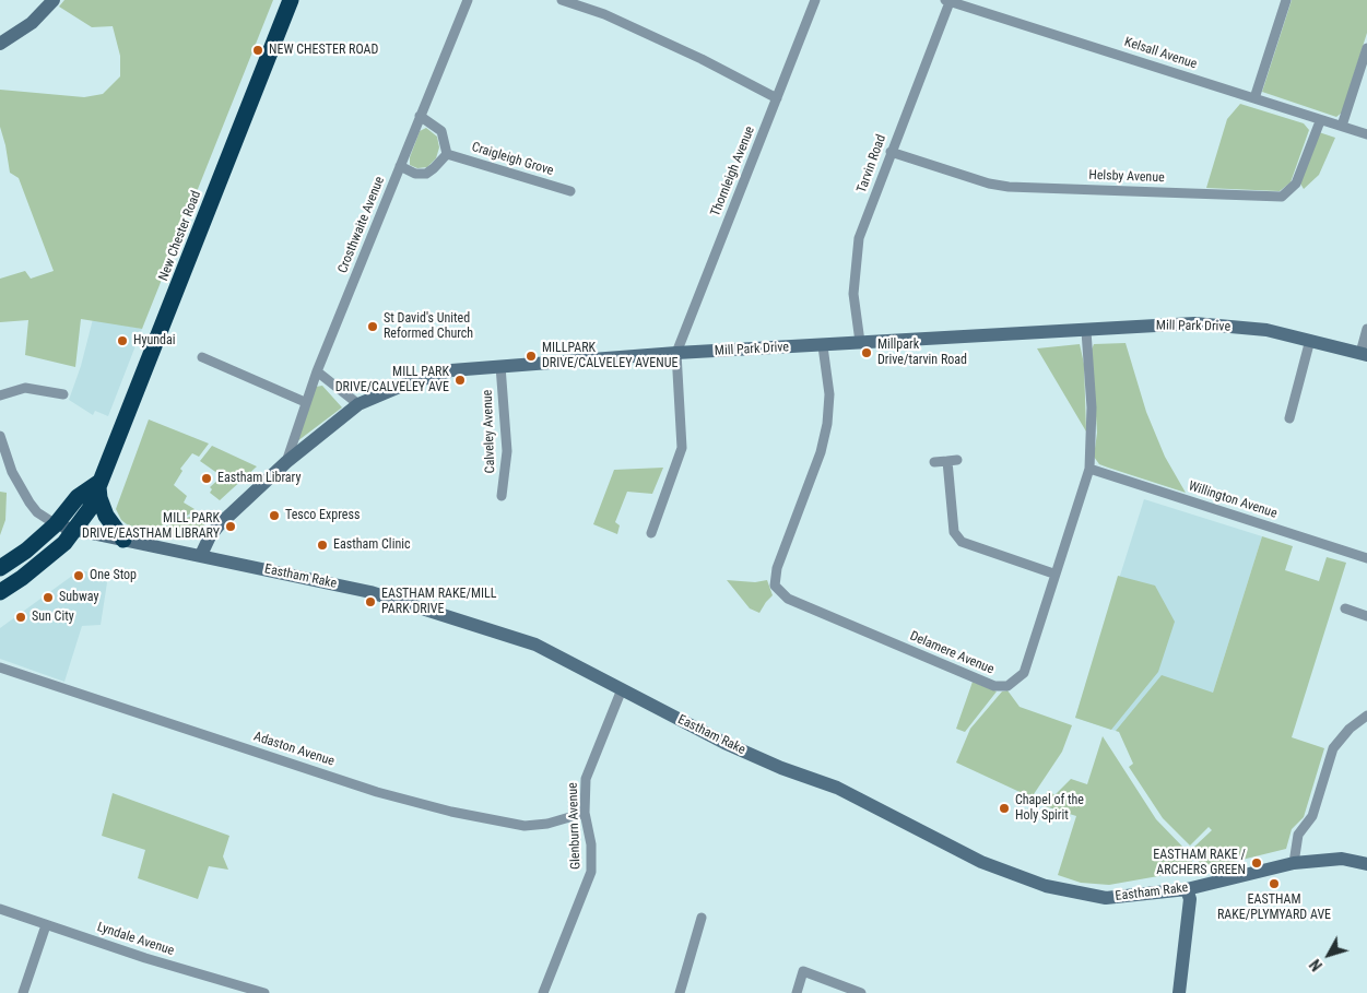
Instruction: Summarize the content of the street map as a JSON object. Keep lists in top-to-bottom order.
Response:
{
  "streets": {
    "highway": ["New Chester Road"],
    "street": [
      "Kelsall Avenue",
      "Craigleigh Grove",
      "Tarvin Road",
      "Thornleigh Avenue",
      "Helsby Avenue",
      "Crosthwaite Avenue",
      "Mill Park Drive",
      "Calveley Avenue",
      "Willington Avenue",
      "Eastham Rake",
      "Delamere Avenue",
      "Adaston Avenue",
      "Glenburn Avenue",
      "Lyndale Avenue"
    ]
  },
  "crossings": [
    ["Kelsall Avenue", "Tarvin Road"],
    ["Kelsall Avenue", "Helsby Avenue"],
    ["Tarvin Road", "Helsby Avenue"],
    ["Tarvin Road", "Mill Park Drive"],
    ["Thornleigh Avenue", "Mill Park Drive"],
    ["Crosthwaite Avenue", "Mill Park Drive"],
    ["New Chester Road", "Eastham Rake"],
    ["Mill Park Drive", "Calveley Avenue"],
    ["Mill Park Drive", "Eastham Rake"],
    ["Mill Park Drive", "Delamere Avenue"],
    ["Willington Avenue", "Delamere Avenue"],
    ["Eastham Rake", "Glenburn Avenue"],
    ["Adaston Avenue", "Glenburn Avenue"]
  ],
  "places": [
    "NEW CHESTER ROAD",
    "St David's United Reformed Church",
    "Hyundai",
    "Millpark Drive/tarvin Road",
    "MILLPARK DRIVE/CALVELEY AVENUE",
    "MILL PARK DRIVE/CALVELEY AVE",
    "Eastham Library",
    "Tesco Express",
    "MILL PARK DRIVE/EASTHAM LIBRARY",
    "Eastham Clinic",
    "One Stop",
    "Subway",
    "EASTHAM RAKE/MILL PARK DRIVE",
    "Sun City",
    "Chapel of the Holy Spirit",
    "EASTHAM RAKE / ARCHERS GREEN",
    "EASTHAM RAKE/PLYMYARD AVE"
  ],
  "north": "bottom left"
}
